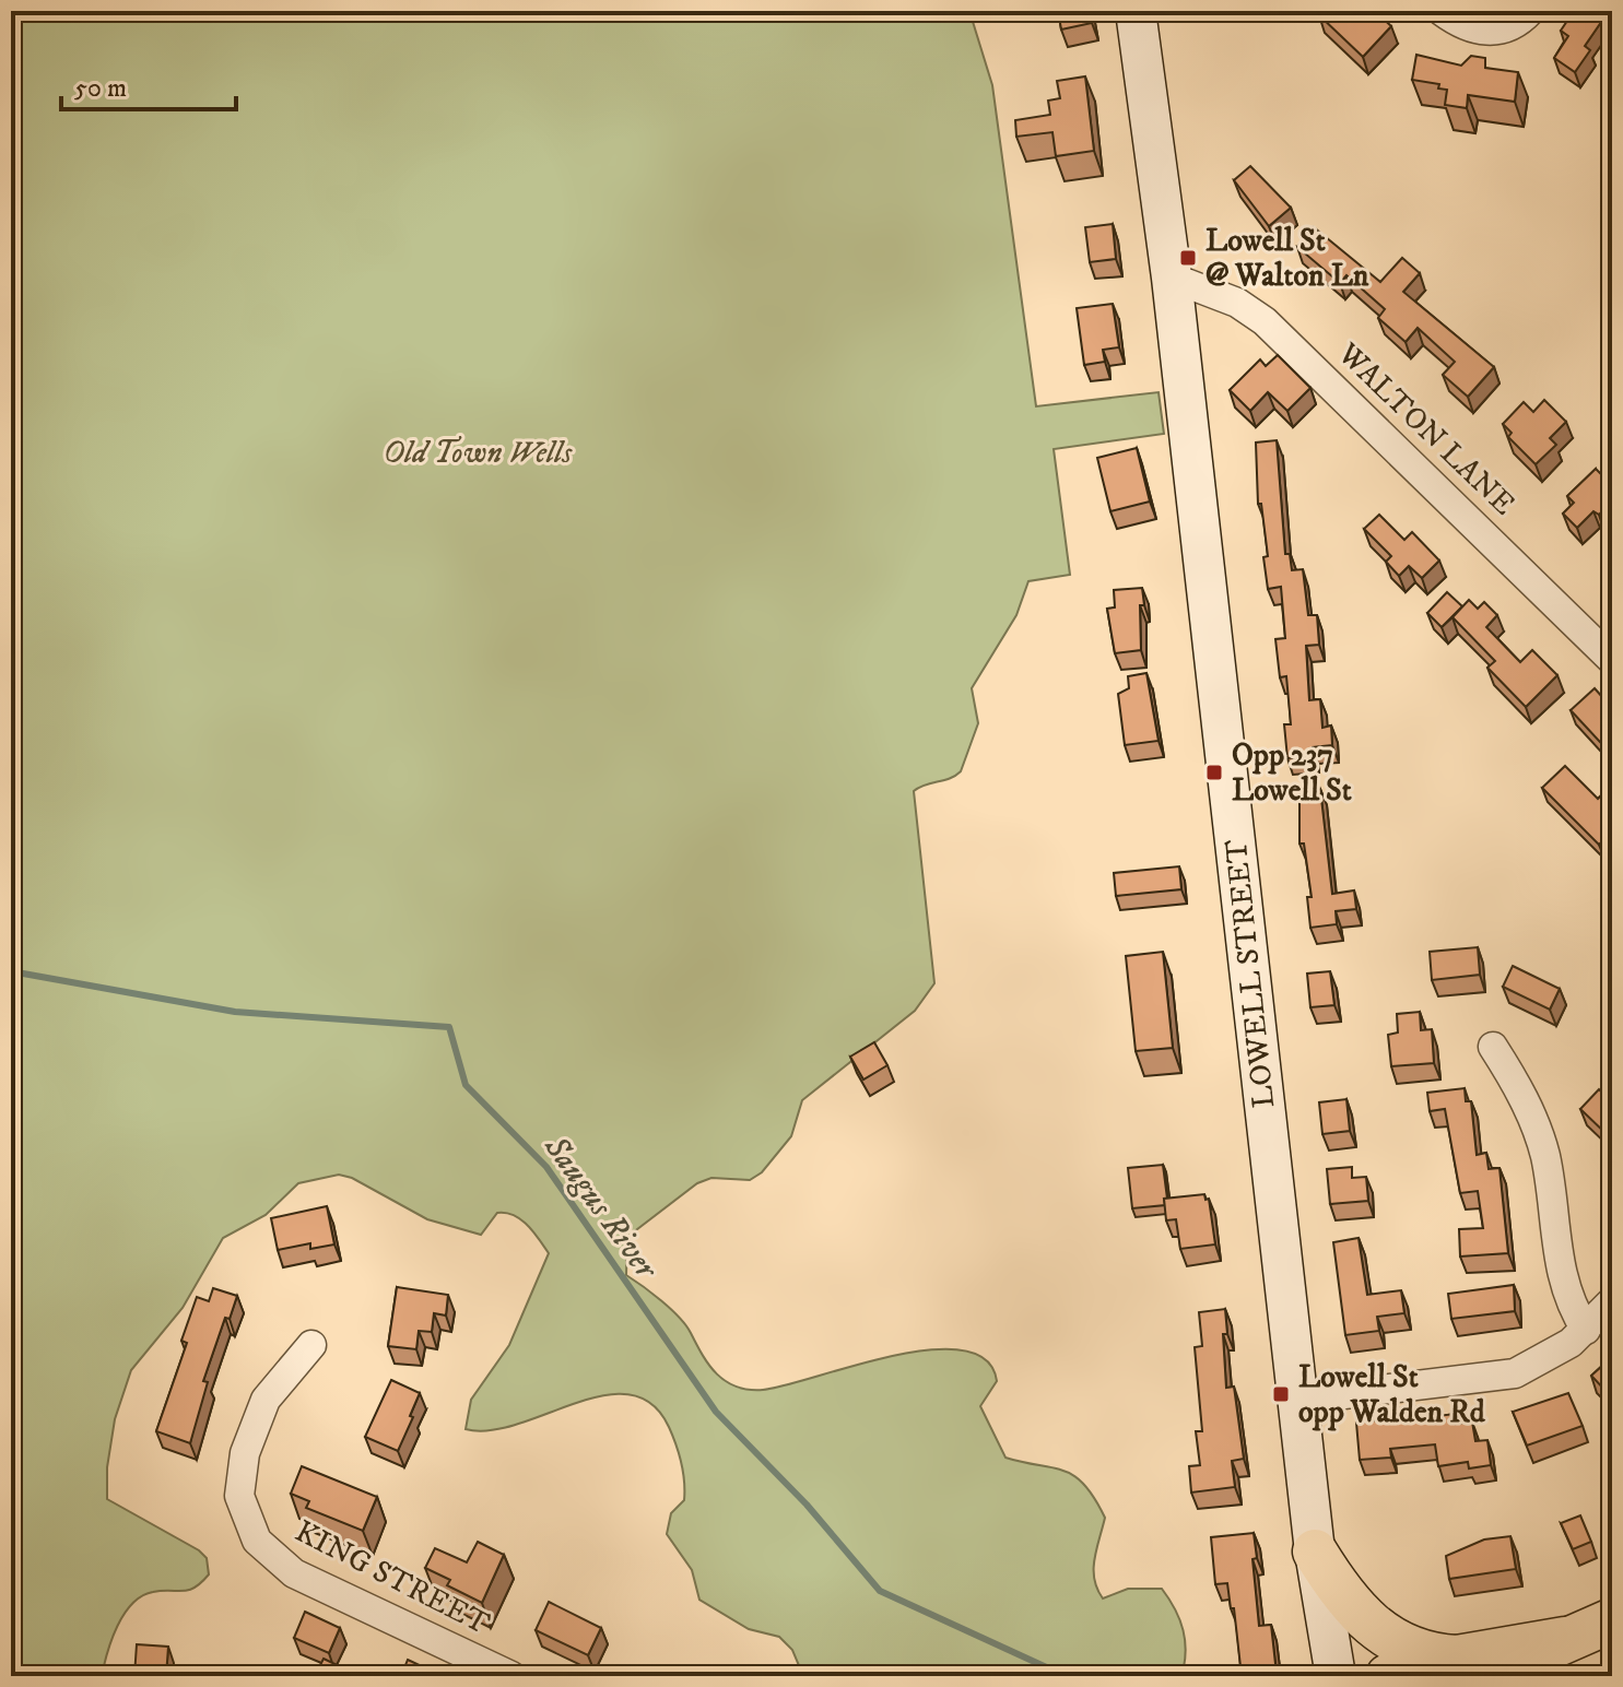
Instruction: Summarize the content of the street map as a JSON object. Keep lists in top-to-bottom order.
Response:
{
  "streets": {
    "main road": ["LOWELL STREET"],
    "street": ["WALTON LANE", "KING STREET"]
  },
  "crossings": [
    ["WALTON LANE", "LOWELL STREET"]
  ],
  "water": ["Saugus River"],
  "parks": ["Old Town Wells"],
  "places": {
    "transit": ["Lowell St @ Walton Ln", "Opp 237 Lowell St", "Lowell St opp Walden Rd"]
  },
  "scale_bar": "50 m"
}
